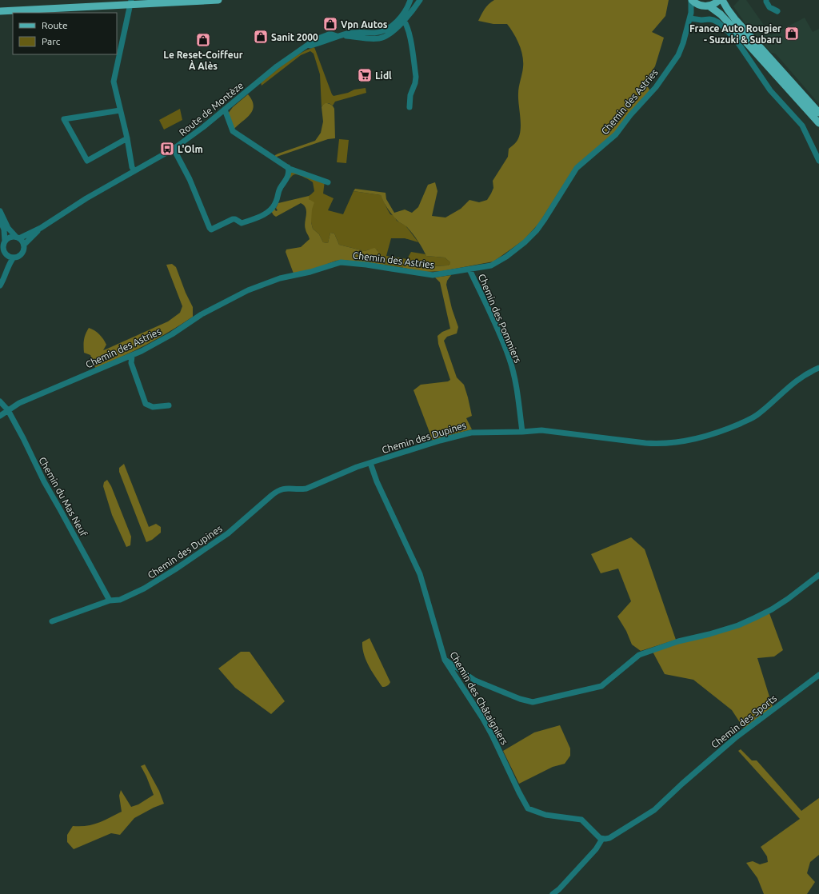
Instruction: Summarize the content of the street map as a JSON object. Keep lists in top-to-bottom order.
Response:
{
  "streets": {
    "street": [
      "Chemin des Astries",
      "Route de Montèze",
      "Chemin des Pommiers",
      "Chemin des Dupines",
      "Chemin du Mas Neuf",
      "Chemin des Châtaigniers",
      "Chemin des Sports"
    ]
  },
  "crossings": [
    ["Chemin des Astries", "Chemin des Pommiers"],
    ["Chemin des Astries", "Chemin du Mas Neuf"],
    ["Chemin des Pommiers", "Chemin des Dupines"],
    ["Chemin des Dupines", "Chemin du Mas Neuf"],
    ["Chemin des Dupines", "Chemin des Châtaigniers"],
    ["Chemin des Châtaigniers", "Chemin des Sports"]
  ],
  "places": {
    "shop": [
      "Vpn Autos",
      "France Auto Rougier - Suzuki & Subaru",
      "Sanit 2000",
      "Le Reset-Coiffeur À Alès"
    ],
    "supermarket": ["Lidl"],
    "bus stop": ["L'Olm"]
  },
  "legend": ["Route", "Parc"]
}
